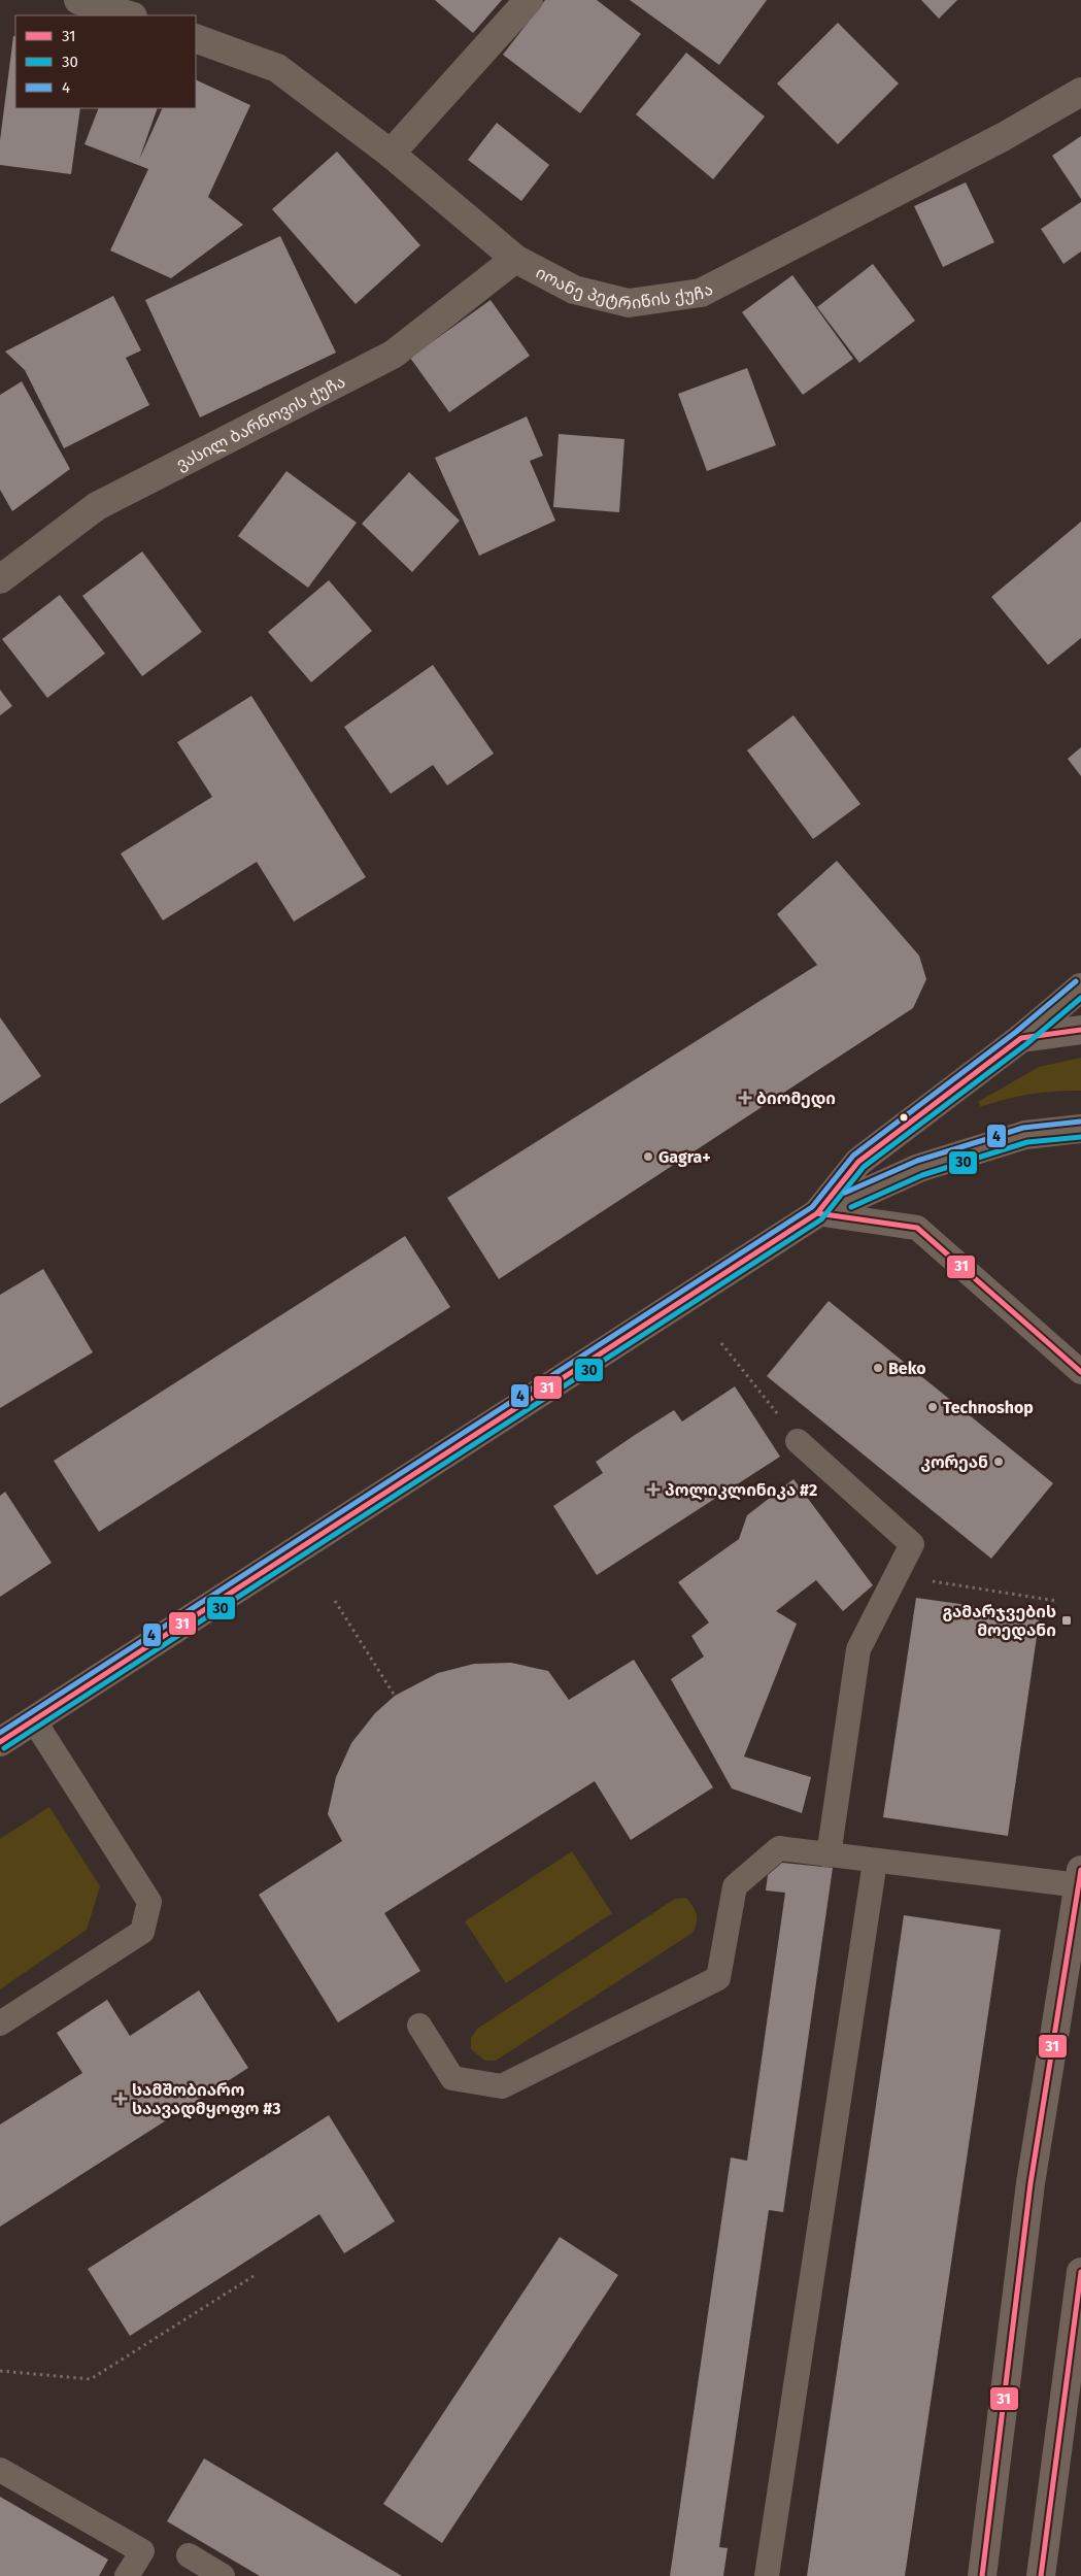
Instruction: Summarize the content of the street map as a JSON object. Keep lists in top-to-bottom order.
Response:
{
  "streets": {
    "street": ["იოანე პეტრიწის ქუჩა", "ვასილ ბარნოვის ქუჩა"]
  },
  "crossings": [
    ["იოანე პეტრიწის ქუჩა", "ვასილ ბარნოვის ქუჩა"]
  ],
  "places": {
    "health": ["ბიომედი", "პოლიკლინიკა #2", "სამშობიარო საავადმყოფო #3"],
    "other": [
      "Gagra+",
      "Beko",
      "Technoshop",
      "კორეან"
    ],
    "transit": ["გამარჯვების მოედანი"]
  },
  "lines": ["transit line 4", "transit line 30", "transit line 31"],
  "legend": ["31", "30", "4"]
}
